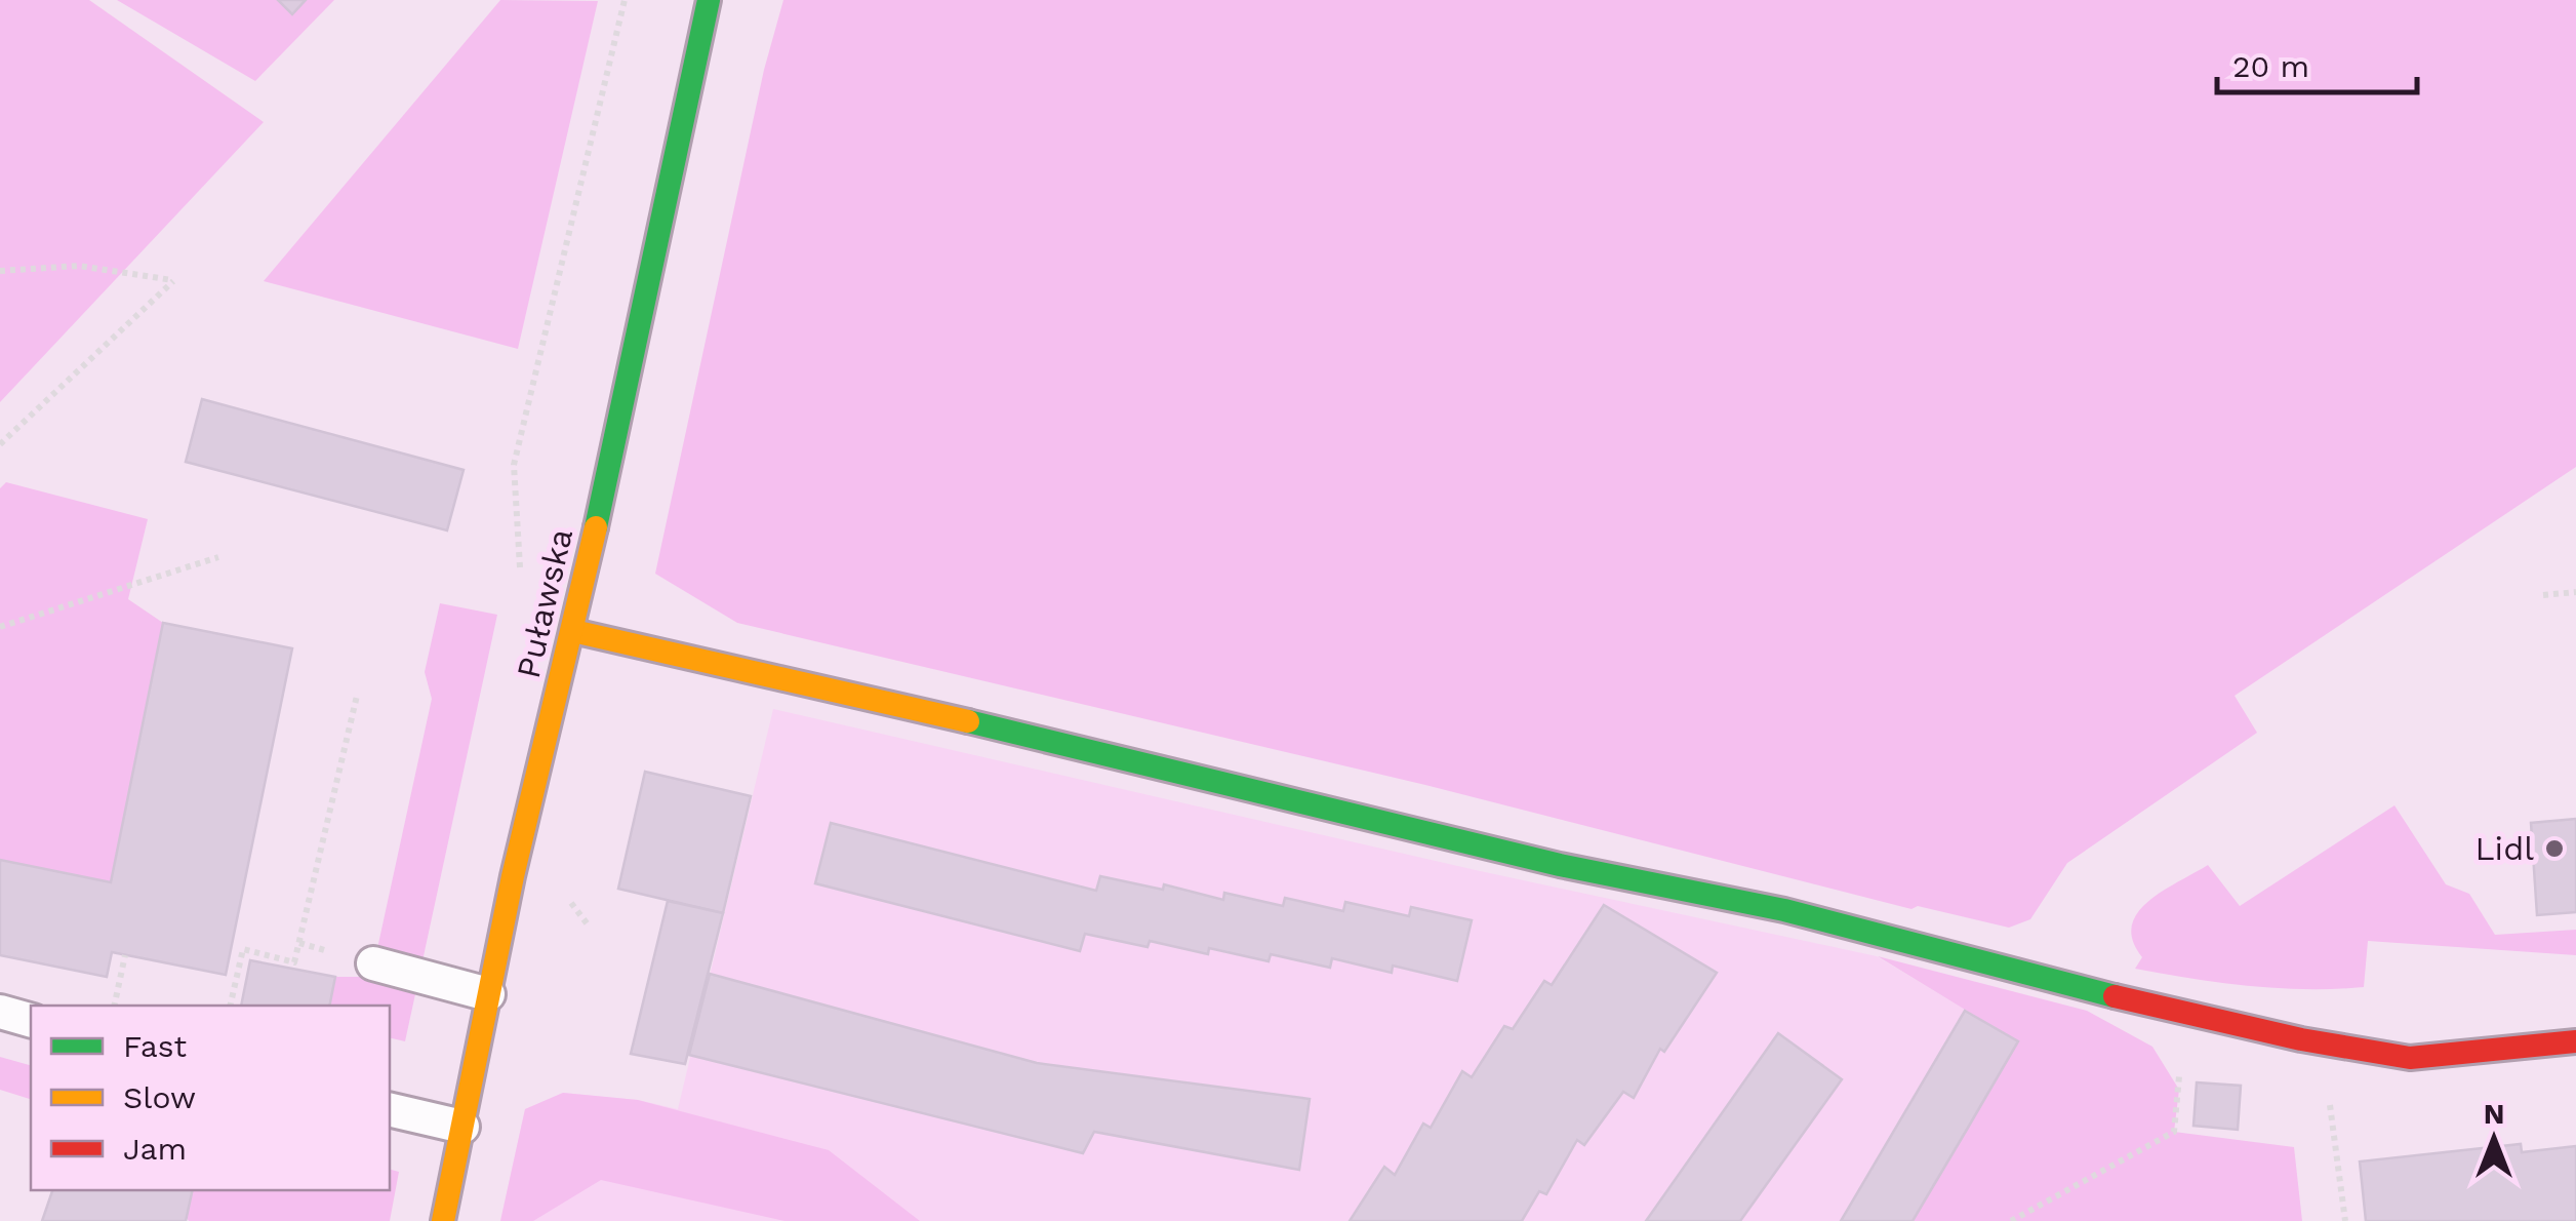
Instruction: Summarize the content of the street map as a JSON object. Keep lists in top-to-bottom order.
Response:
{
  "streets": {
    "street": ["Puławska"]
  },
  "places": ["Lidl"],
  "legend": ["Fast", "Slow", "Jam"],
  "scale_bar": "20 m",
  "north": "top"
}
